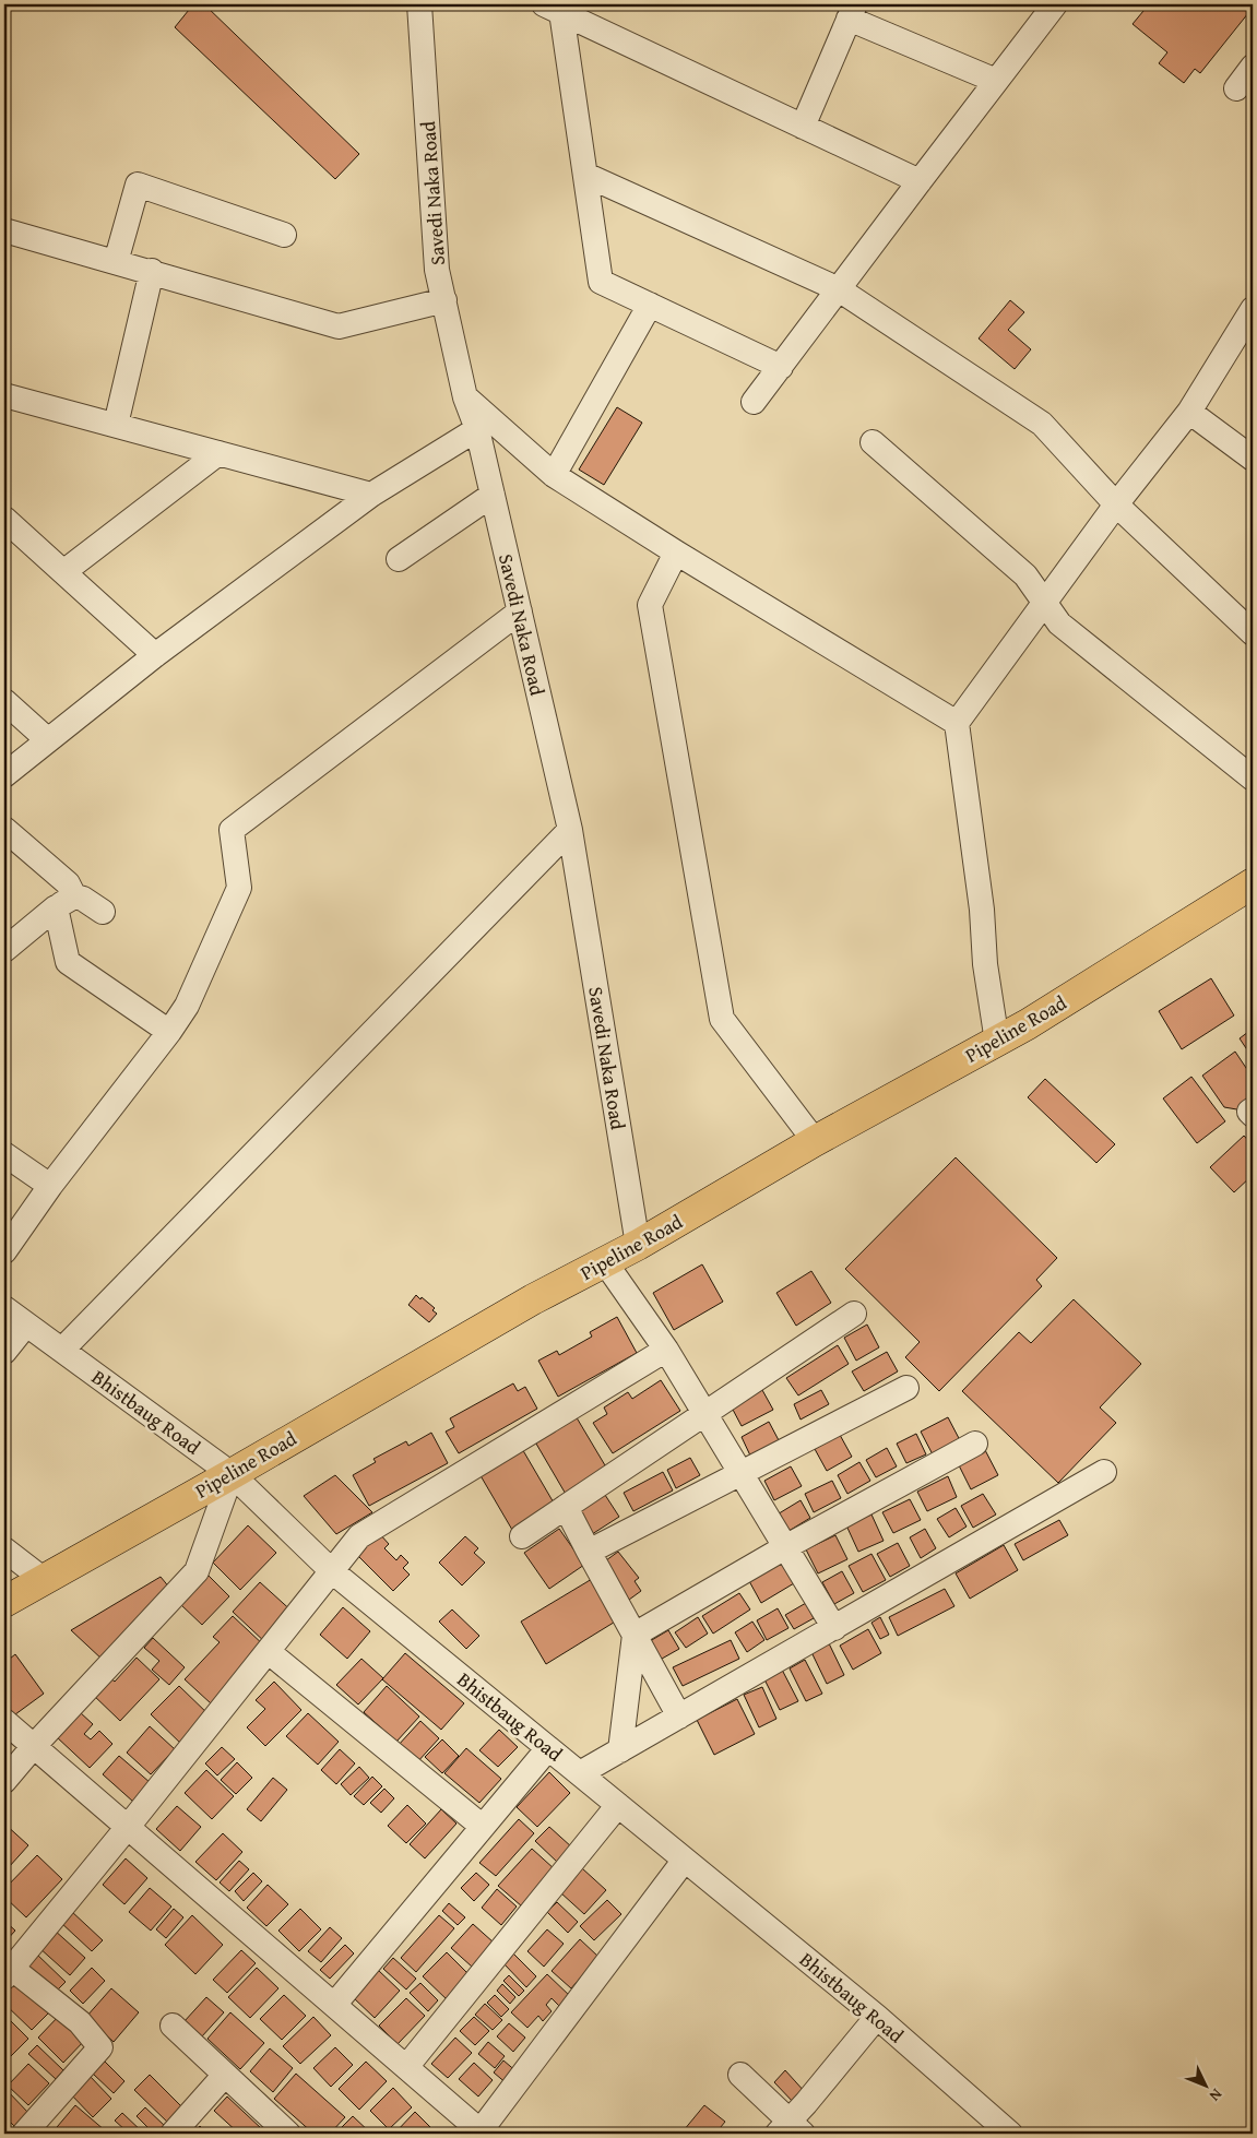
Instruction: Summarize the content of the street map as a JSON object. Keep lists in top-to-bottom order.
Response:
{
  "streets": {
    "main road": ["Pipeline Road"],
    "street": ["Savedi Naka Road", "Bhistbaug Road"]
  },
  "crossings": [
    ["Savedi Naka Road", "Pipeline Road"],
    ["Pipeline Road", "Bhistbaug Road"]
  ],
  "north": "bottom right"
}
